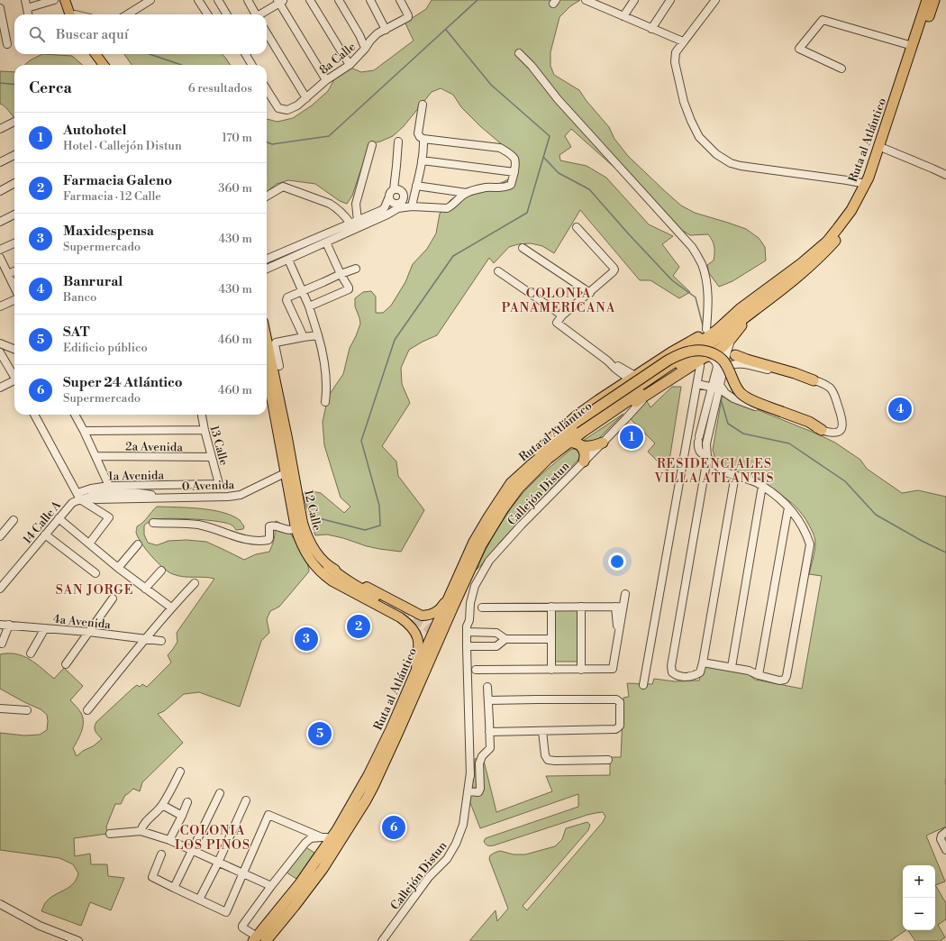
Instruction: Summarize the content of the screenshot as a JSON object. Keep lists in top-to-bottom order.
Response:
{
  "streets": {
    "highway": ["Ruta al Atlántico"],
    "main road": ["12 Calle"],
    "street": [
      "8a Calle",
      "13 Calle",
      "2a Avenida",
      "1a Avenida",
      "0 Avenida",
      "Callejón Distun",
      "14 Calle A",
      "4a Avenida"
    ]
  },
  "crossings": [
    ["Ruta al Atlántico", "12 Calle"],
    ["13 Calle", "2a Avenida"],
    ["13 Calle", "1a Avenida"],
    ["1a Avenida", "0 Avenida"],
    ["1a Avenida", "14 Calle A"],
    ["0 Avenida", "12 Calle"],
    ["0 Avenida", "14 Calle A"]
  ],
  "districts": [
    "COLONIA PANAMERICANA",
    "RESIDENCIALES VILLA ATLÁNTIS",
    "SAN JORGE",
    "COLONIA LOS PINOS"
  ],
  "page": {
    "search": "Buscar aquí",
    "heading": ["Cerca", "6 resultados"],
    "list": [
      {
        "mark": "1",
        "name": "Autohotel",
        "note": "Hotel · Callejón Distun",
        "value": "170 m"
      },
      {
        "mark": "2",
        "name": "Farmacia Galeno",
        "note": "Farmacia · 12 Calle",
        "value": "360 m"
      },
      {
        "mark": "3",
        "name": "Maxidespensa",
        "note": "Supermercado",
        "value": "430 m"
      },
      {
        "mark": "4",
        "name": "Banrural",
        "note": "Banco",
        "value": "430 m"
      },
      {
        "mark": "5",
        "name": "SAT",
        "note": "Edificio público",
        "value": "460 m"
      },
      {
        "mark": "6",
        "name": "Super 24 Atlántico",
        "note": "Supermercado",
        "value": "460 m"
      }
    ],
    "pins": [
      "4",
      "1",
      "2",
      "3",
      "5",
      "6"
    ],
    "map_buttons": ["+", "−"]
  }
}
